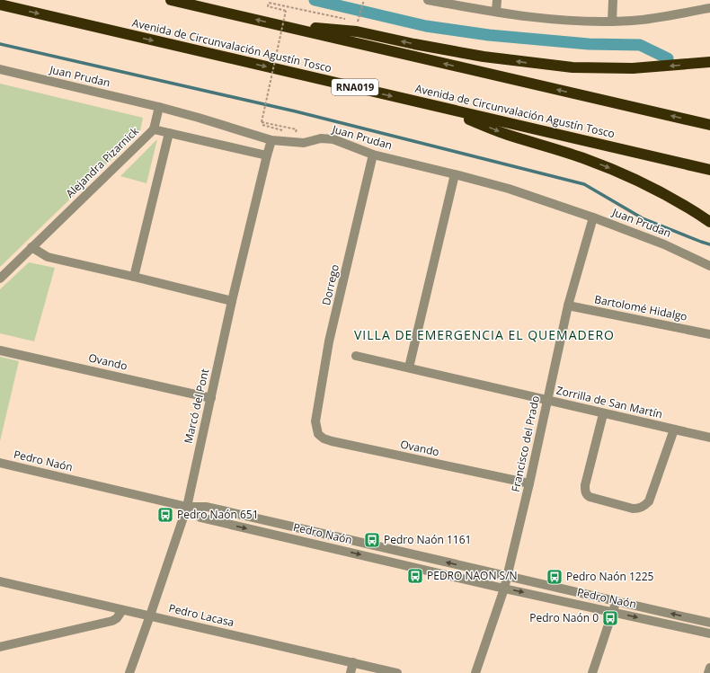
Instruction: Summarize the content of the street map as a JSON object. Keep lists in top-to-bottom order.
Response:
{
  "streets": {
    "highway": ["Avenida de Circunvalación Agustín Tosco", "RNA019"],
    "street": [
      "Juan Prudan",
      "Alejandra Pizarnick",
      "Dorrego",
      "Bartolomé Hidalgo",
      "Ovando",
      "Zorrilla de San Martín",
      "Marcó del Pont",
      "Francisco del Prado",
      "Pedro Naón",
      "Pedro Lacasa"
    ]
  },
  "crossings": [
    ["Juan Prudan", "Dorrego"],
    ["Juan Prudan", "Marcó del Pont"],
    ["Juan Prudan", "Francisco del Prado"],
    ["Alejandra Pizarnick", "Marcó del Pont"],
    ["Dorrego", "Ovando"],
    ["Bartolomé Hidalgo", "Francisco del Prado"],
    ["Ovando", "Marcó del Pont"],
    ["Ovando", "Francisco del Prado"],
    ["Zorrilla de San Martín", "Francisco del Prado"],
    ["Marcó del Pont", "Pedro Naón"],
    ["Marcó del Pont", "Pedro Lacasa"],
    ["Francisco del Prado", "Pedro Naón"]
  ],
  "districts": ["VILLA DE EMERGENCIA EL QUEMADERO"],
  "places": {
    "bus stop": [
      "Pedro Naón 651",
      "Pedro Naón 1161",
      "PEDRO NAON S/N",
      "Pedro Naón 1225",
      "Pedro Naón 0"
    ]
  }
}
